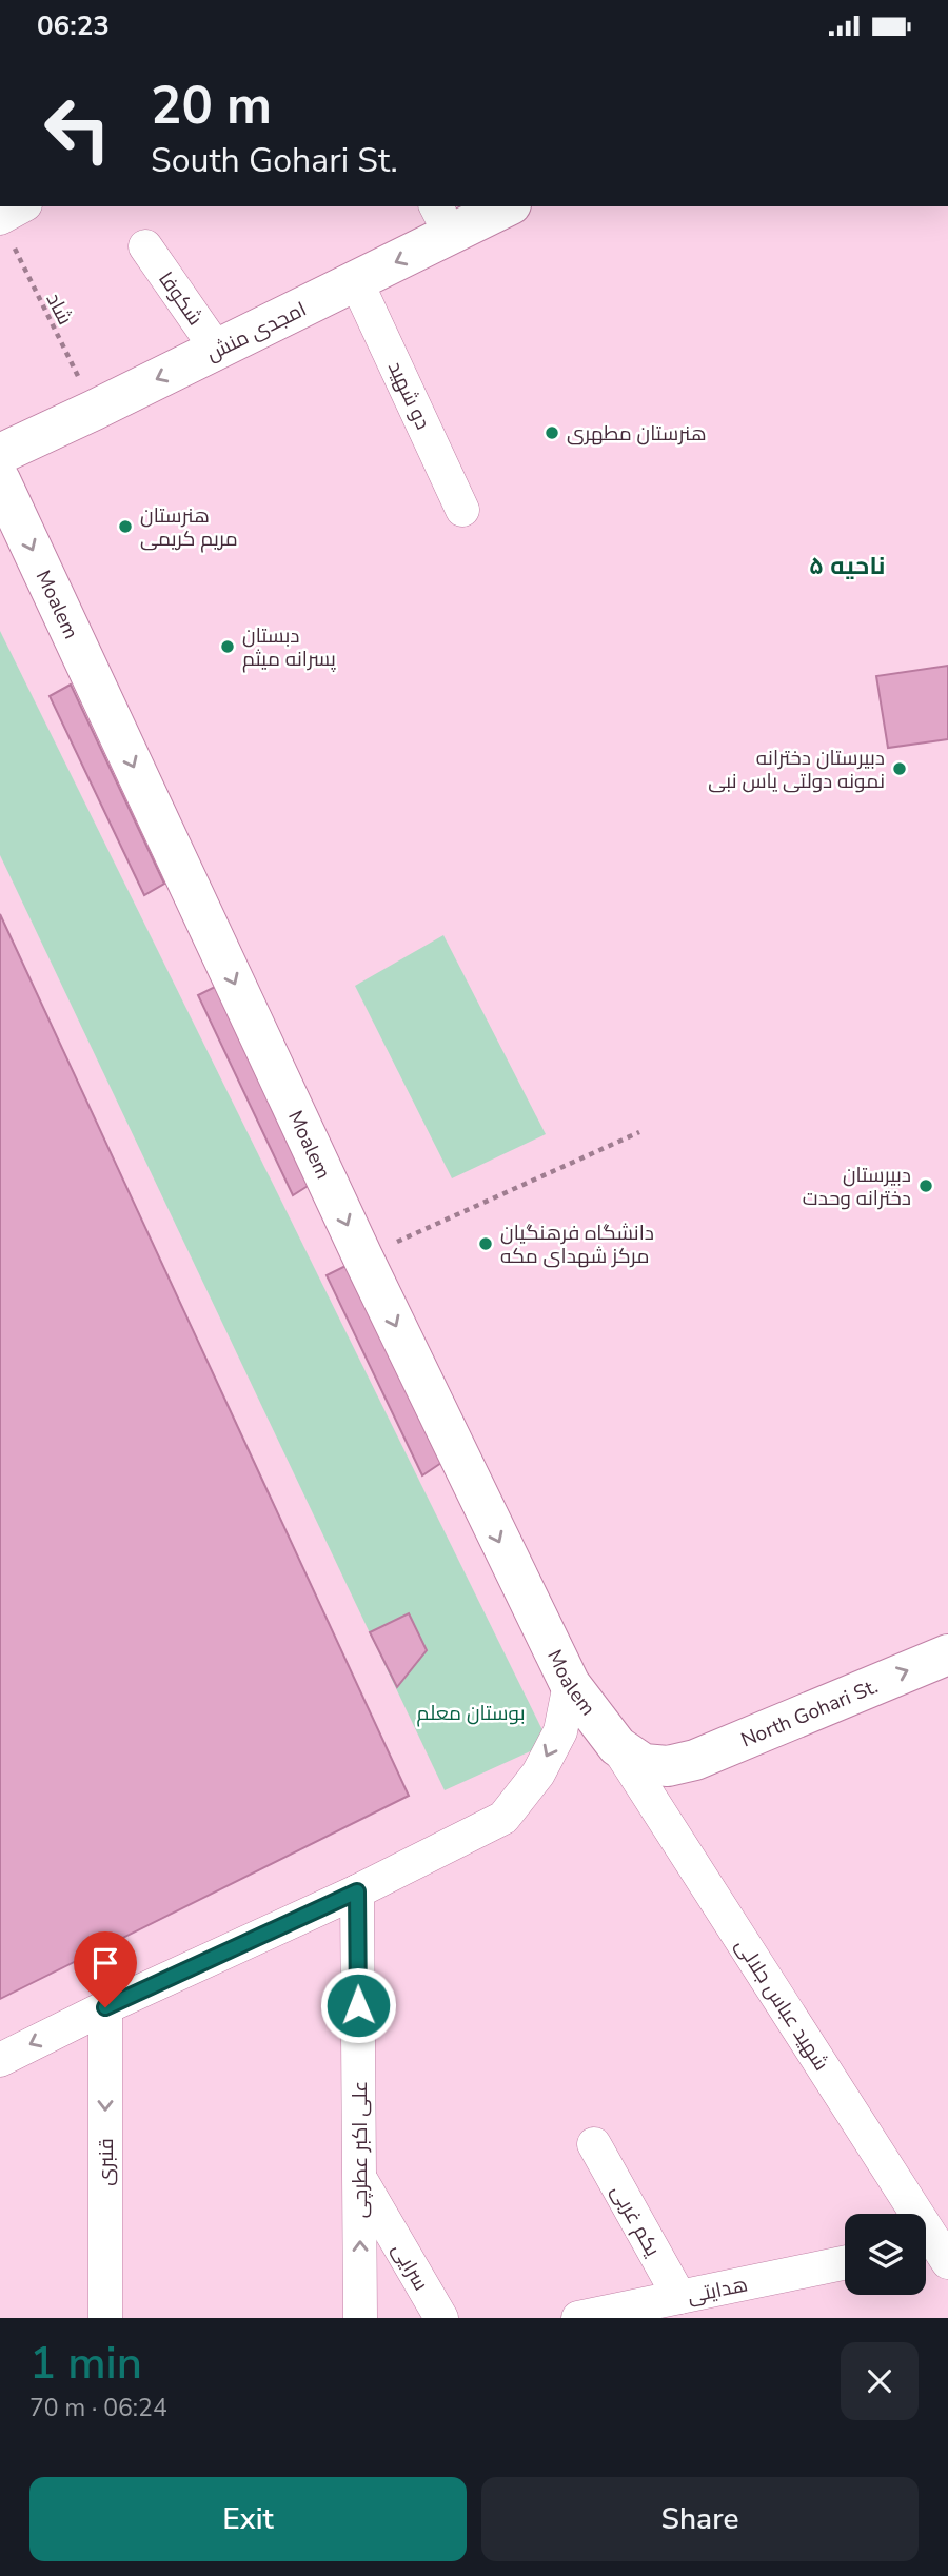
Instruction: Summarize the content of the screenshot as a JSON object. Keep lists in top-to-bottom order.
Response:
{
  "streets": {
    "main road": ["امجدی منش", "Moalem", "North Gohari St."],
    "street": [
      "شکوفا",
      "دو شهید",
      "شهید عباس جلالی",
      "علی اکبر عطرچی",
      "قنبری",
      "یکم غربی",
      "سرایی",
      "هدایتی"
    ],
    "path": ["شاد"]
  },
  "crossings": [
    ["شکوفا", "امجدی منش"],
    ["شاد", "امجدی منش"],
    ["امجدی منش", "دو شهید"],
    ["Moalem", "North Gohari St."],
    ["Moalem", "شهید عباس جلالی"],
    ["علی اکبر عطرچی", "سرایی"],
    ["یکم غربی", "هدایتی"]
  ],
  "one_way": [
    "امجدی منش",
    "Moalem",
    "North Gohari St.",
    "قنبری"
  ],
  "districts": ["ناحیه ۵"],
  "parks": ["بوستان معلم"],
  "places": [
    "هنرستان مطهری",
    "هنرستان مریم کریمی",
    "دبستان پسرانه میثم",
    "دبیرستان دخترانه نمونه دولتی یاس نبی",
    "دبیرستان دخترانه وحدت",
    "دانشگاه فرهنگیان مرکز شهدای مکه"
  ],
  "page": {
    "status": "06:23",
    "turn": ["20 m", "South Gohari St."],
    "heading": ["1 min", "70 m · 06:24"],
    "buttons": ["Exit", "Share"]
  }
}
